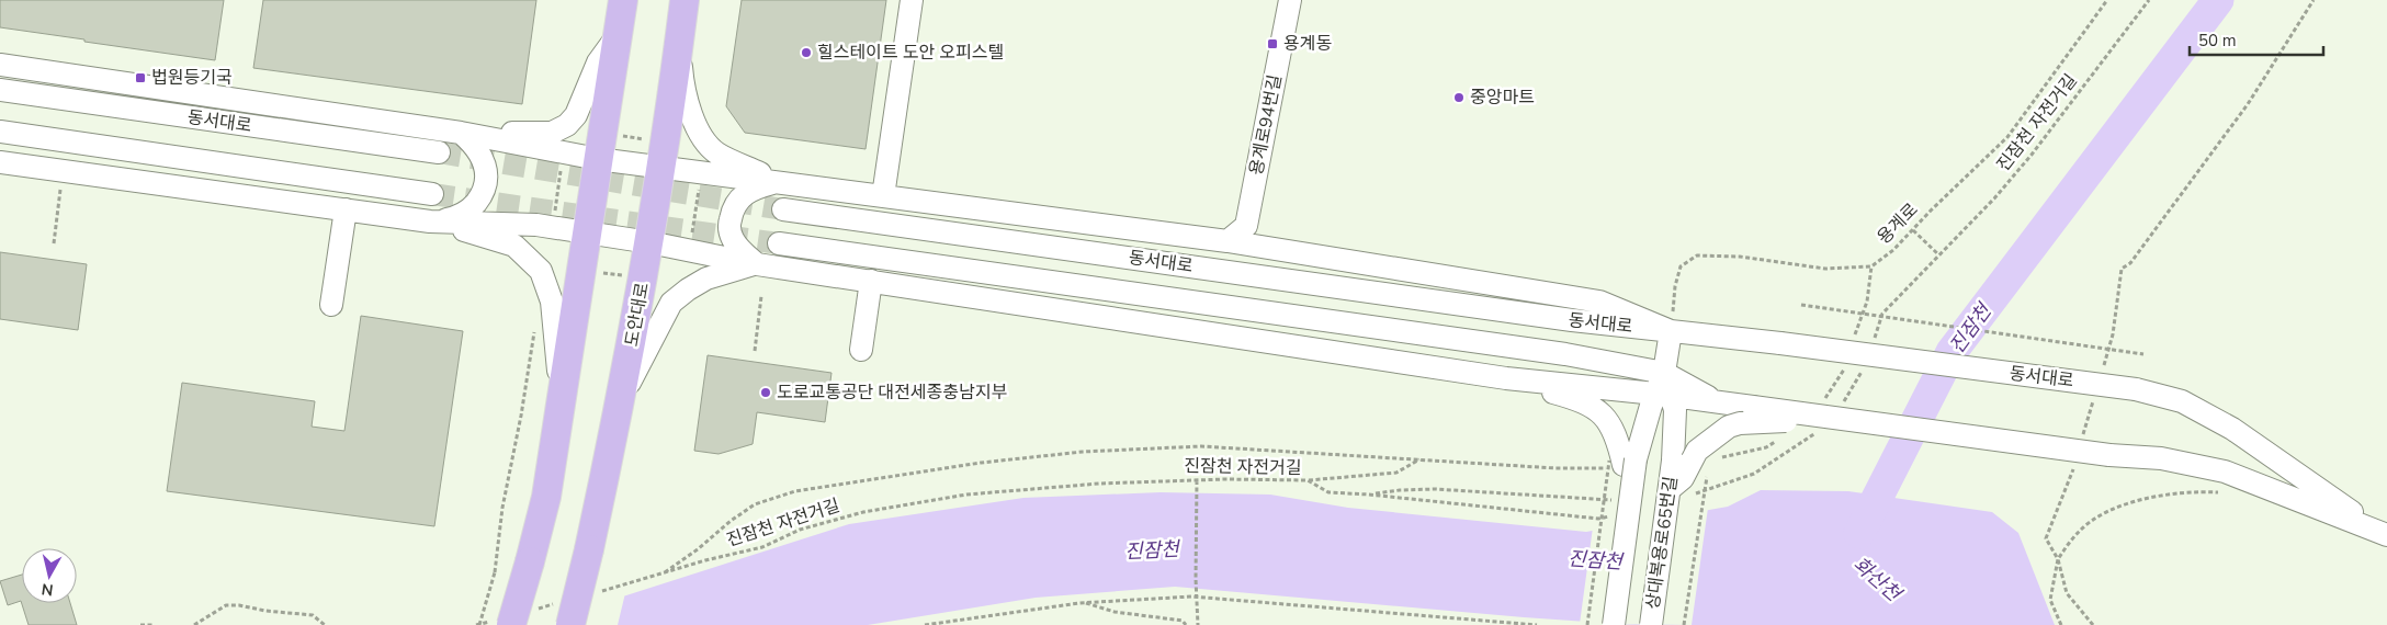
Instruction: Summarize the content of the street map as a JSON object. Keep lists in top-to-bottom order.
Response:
{
  "streets": {
    "main road": ["도안대로"],
    "street": ["동서대로", "용계로94번길", "상대복용로65번길"],
    "path": ["진잠천 자전거길", "용계로"]
  },
  "crossings": [
    ["동서대로", "용계로"],
    ["동서대로", "상대복용로65번길"],
    ["용계로", "상대복용로65번길"]
  ],
  "water": ["진잠천", "화산천"],
  "places": {
    "transit": ["용계동", "법원등기국"],
    "other": ["힐스테이트 도안 오피스텔", "중앙마트", "도로교통공단 대전세종충남지부"]
  },
  "scale_bar": "50 m",
  "north": "bottom"
}
